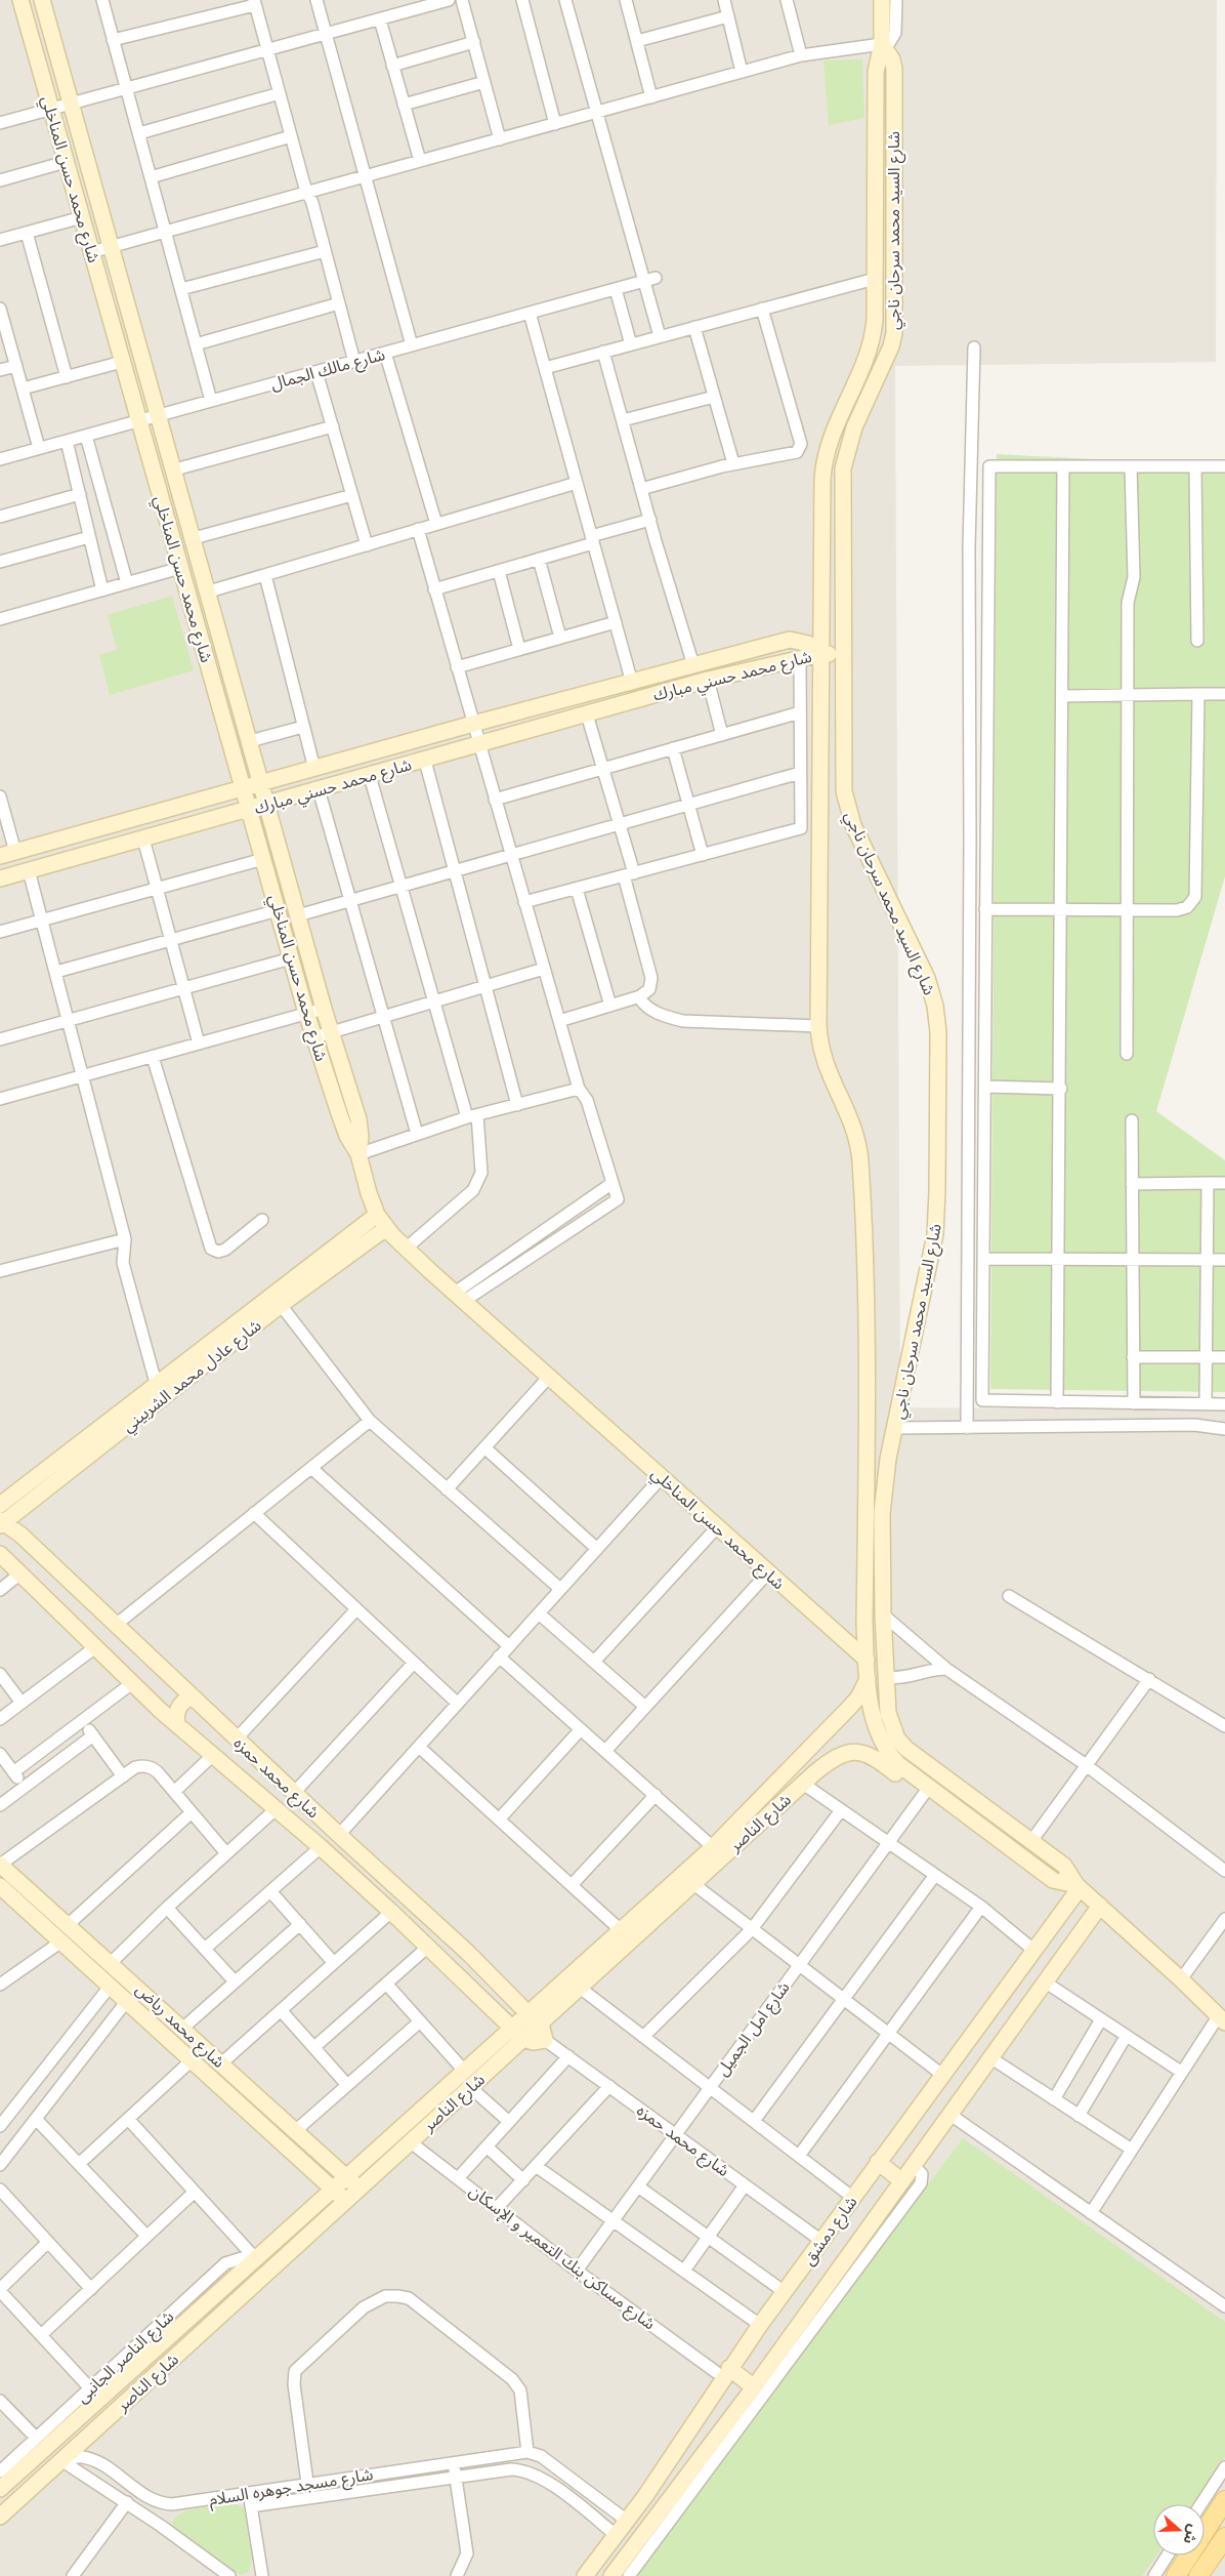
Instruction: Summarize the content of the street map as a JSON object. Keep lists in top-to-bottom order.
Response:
{
  "streets": {
    "street": [
      "شارع محمد حسن المناخلي",
      "شارع السيد محمد سرحان ناجي",
      "شارع مالك الجمال",
      "شارع محمد حسني مبارك",
      "شارع عادل محمد الشربيني",
      "شارع محمد حمزه",
      "شارع الناصر",
      "شارع محمد رياض",
      "شارع امل الجميل",
      "شارع دمشق",
      "شارع مساكن بنك التعمير و الإسكان",
      "شارع الناصر الجانبى",
      "شارع مسجد جوهره السلام"
    ]
  },
  "crossings": [
    ["شارع محمد حسن المناخلي", "شارع السيد محمد سرحان ناجي"],
    ["شارع محمد حسن المناخلي", "شارع مالك الجمال"],
    ["شارع محمد حسن المناخلي", "شارع محمد حسني مبارك"],
    ["شارع محمد حسن المناخلي", "شارع عادل محمد الشربيني"],
    ["شارع السيد محمد سرحان ناجي", "شارع محمد حسني مبارك"],
    ["شارع عادل محمد الشربيني", "شارع محمد حمزه"],
    ["شارع محمد حمزه", "شارع الناصر"],
    ["شارع محمد حمزه", "شارع امل الجميل"],
    ["شارع محمد حمزه", "شارع دمشق"],
    ["شارع الناصر", "شارع محمد رياض"],
    ["شارع الناصر", "شارع امل الجميل"],
    ["شارع الناصر", "شارع مساكن بنك التعمير و الإسكان"],
    ["شارع الناصر", "شارع الناصر الجانبى"],
    ["شارع الناصر", "شارع مسجد جوهره السلام"],
    ["شارع امل الجميل", "شارع مساكن بنك التعمير و الإسكان"],
    ["شارع دمشق", "شارع مساكن بنك التعمير و الإسكان"],
    ["شارع دمشق", "شارع مسجد جوهره السلام"]
  ],
  "north": "right"
}
